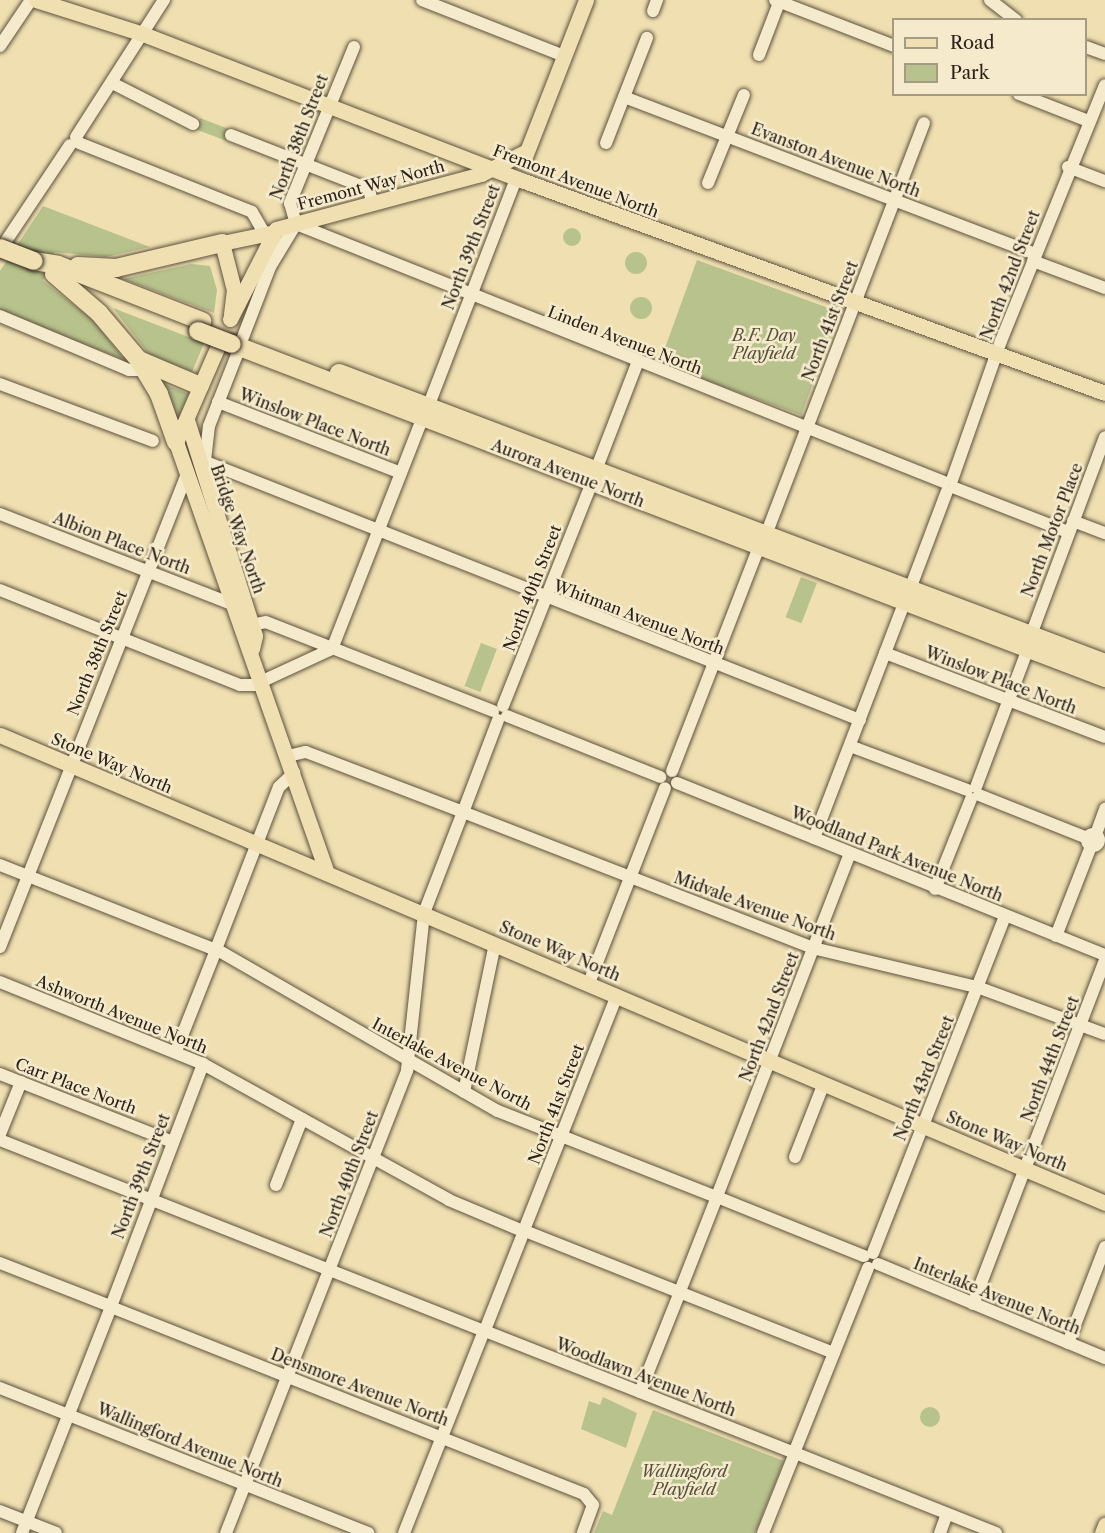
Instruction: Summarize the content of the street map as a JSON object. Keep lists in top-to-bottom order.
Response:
{
  "streets": {
    "highway": ["Aurora Avenue North"],
    "main road": [
      "North 38th Street",
      "Fremont Avenue North",
      "Fremont Way North",
      "North 39th Street",
      "Bridge Way North",
      "Stone Way North"
    ],
    "street": [
      "Evanston Avenue North",
      "North 42nd Street",
      "North 41st Street",
      "Linden Avenue North",
      "Winslow Place North",
      "North Motor Place",
      "Albion Place North",
      "North 40th Street",
      "Whitman Avenue North",
      "Woodland Park Avenue North",
      "Midvale Avenue North",
      "Ashworth Avenue North",
      "North 44th Street",
      "Interlake Avenue North",
      "North 43rd Street",
      "Carr Place North",
      "Woodlawn Avenue North",
      "Densmore Avenue North",
      "Wallingford Avenue North"
    ]
  },
  "crossings": [
    ["North 38th Street", "Fremont Avenue North"],
    ["North 38th Street", "Fremont Way North"],
    ["North 38th Street", "Linden Avenue North"],
    ["North 38th Street", "Winslow Place North"],
    ["North 38th Street", "Aurora Avenue North"],
    ["North 38th Street", "Bridge Way North"],
    ["North 38th Street", "Albion Place North"],
    ["North 38th Street", "Whitman Avenue North"],
    ["North 38th Street", "Stone Way North"],
    ["North 38th Street", "Interlake Avenue North"],
    ["Evanston Avenue North", "North 42nd Street"],
    ["Evanston Avenue North", "North 41st Street"],
    ["Fremont Avenue North", "Fremont Way North"],
    ["Fremont Avenue North", "North 39th Street"],
    ["Fremont Avenue North", "North 42nd Street"],
    ["Fremont Avenue North", "North 41st Street"],
    ["Fremont Way North", "North 39th Street"],
    ["Fremont Way North", "Linden Avenue North"],
    ["North 39th Street", "Linden Avenue North"],
    ["North 39th Street", "Winslow Place North"],
    ["North 39th Street", "Aurora Avenue North"],
    ["North 39th Street", "Whitman Avenue North"],
    ["North 39th Street", "Woodland Park Avenue North"],
    ["North 39th Street", "Ashworth Avenue North"],
    ["North 39th Street", "Carr Place North"],
    ["North 39th Street", "Woodlawn Avenue North"],
    ["North 39th Street", "Densmore Avenue North"],
    ["North 39th Street", "Wallingford Avenue North"],
    ["North 42nd Street", "Linden Avenue North"],
    ["North 42nd Street", "Winslow Place North"],
    ["North 42nd Street", "Aurora Avenue North"],
    ["North 42nd Street", "Whitman Avenue North"],
    ["North 42nd Street", "Stone Way North"],
    ["North 42nd Street", "Woodland Park Avenue North"],
    ["North 42nd Street", "Midvale Avenue North"],
    ["North 42nd Street", "Ashworth Avenue North"],
    ["North 42nd Street", "Interlake Avenue North"],
    ["North 42nd Street", "Woodlawn Avenue North"],
    ["North 41st Street", "Linden Avenue North"],
    ["North 41st Street", "Aurora Avenue North"],
    ["North 41st Street", "Whitman Avenue North"],
    ["North 41st Street", "Stone Way North"],
    ["North 41st Street", "Woodland Park Avenue North"],
    ["North 41st Street", "Midvale Avenue North"],
    ["North 41st Street", "Ashworth Avenue North"],
    ["North 41st Street", "Interlake Avenue North"],
    ["North 41st Street", "Woodlawn Avenue North"],
    ["North 41st Street", "Densmore Avenue North"],
    ["Linden Avenue North", "North Motor Place"],
    ["Linden Avenue North", "North 40th Street"],
    ["Winslow Place North", "North Motor Place"],
    ["Aurora Avenue North", "North Motor Place"],
    ["Aurora Avenue North", "North 40th Street"],
    ["Bridge Way North", "Albion Place North"],
    ["Bridge Way North", "Whitman Avenue North"],
    ["Bridge Way North", "Stone Way North"],
    ["Bridge Way North", "Woodland Park Avenue North"],
    ["Bridge Way North", "Midvale Avenue North"],
    ["North Motor Place", "Woodland Park Avenue North"],
    ["North 40th Street", "Whitman Avenue North"],
    ["North 40th Street", "Stone Way North"],
    ["North 40th Street", "Woodland Park Avenue North"],
    ["North 40th Street", "Midvale Avenue North"],
    ["North 40th Street", "Ashworth Avenue North"],
    ["North 40th Street", "Interlake Avenue North"],
    ["North 40th Street", "Woodlawn Avenue North"],
    ["North 40th Street", "Densmore Avenue North"],
    ["North 40th Street", "Wallingford Avenue North"],
    ["Stone Way North", "North 44th Street"],
    ["Stone Way North", "North 43rd Street"],
    ["Woodland Park Avenue North", "North 43rd Street"],
    ["Midvale Avenue North", "North 44th Street"],
    ["Midvale Avenue North", "North 43rd Street"],
    ["Ashworth Avenue North", "North 43rd Street"],
    ["North 44th Street", "Interlake Avenue North"],
    ["Interlake Avenue North", "North 43rd Street"],
    ["North 43rd Street", "Woodlawn Avenue North"]
  ],
  "parks": ["B.F. Day Playfield", "Wallingford Playfield"],
  "legend": ["Road", "Park"]
}
